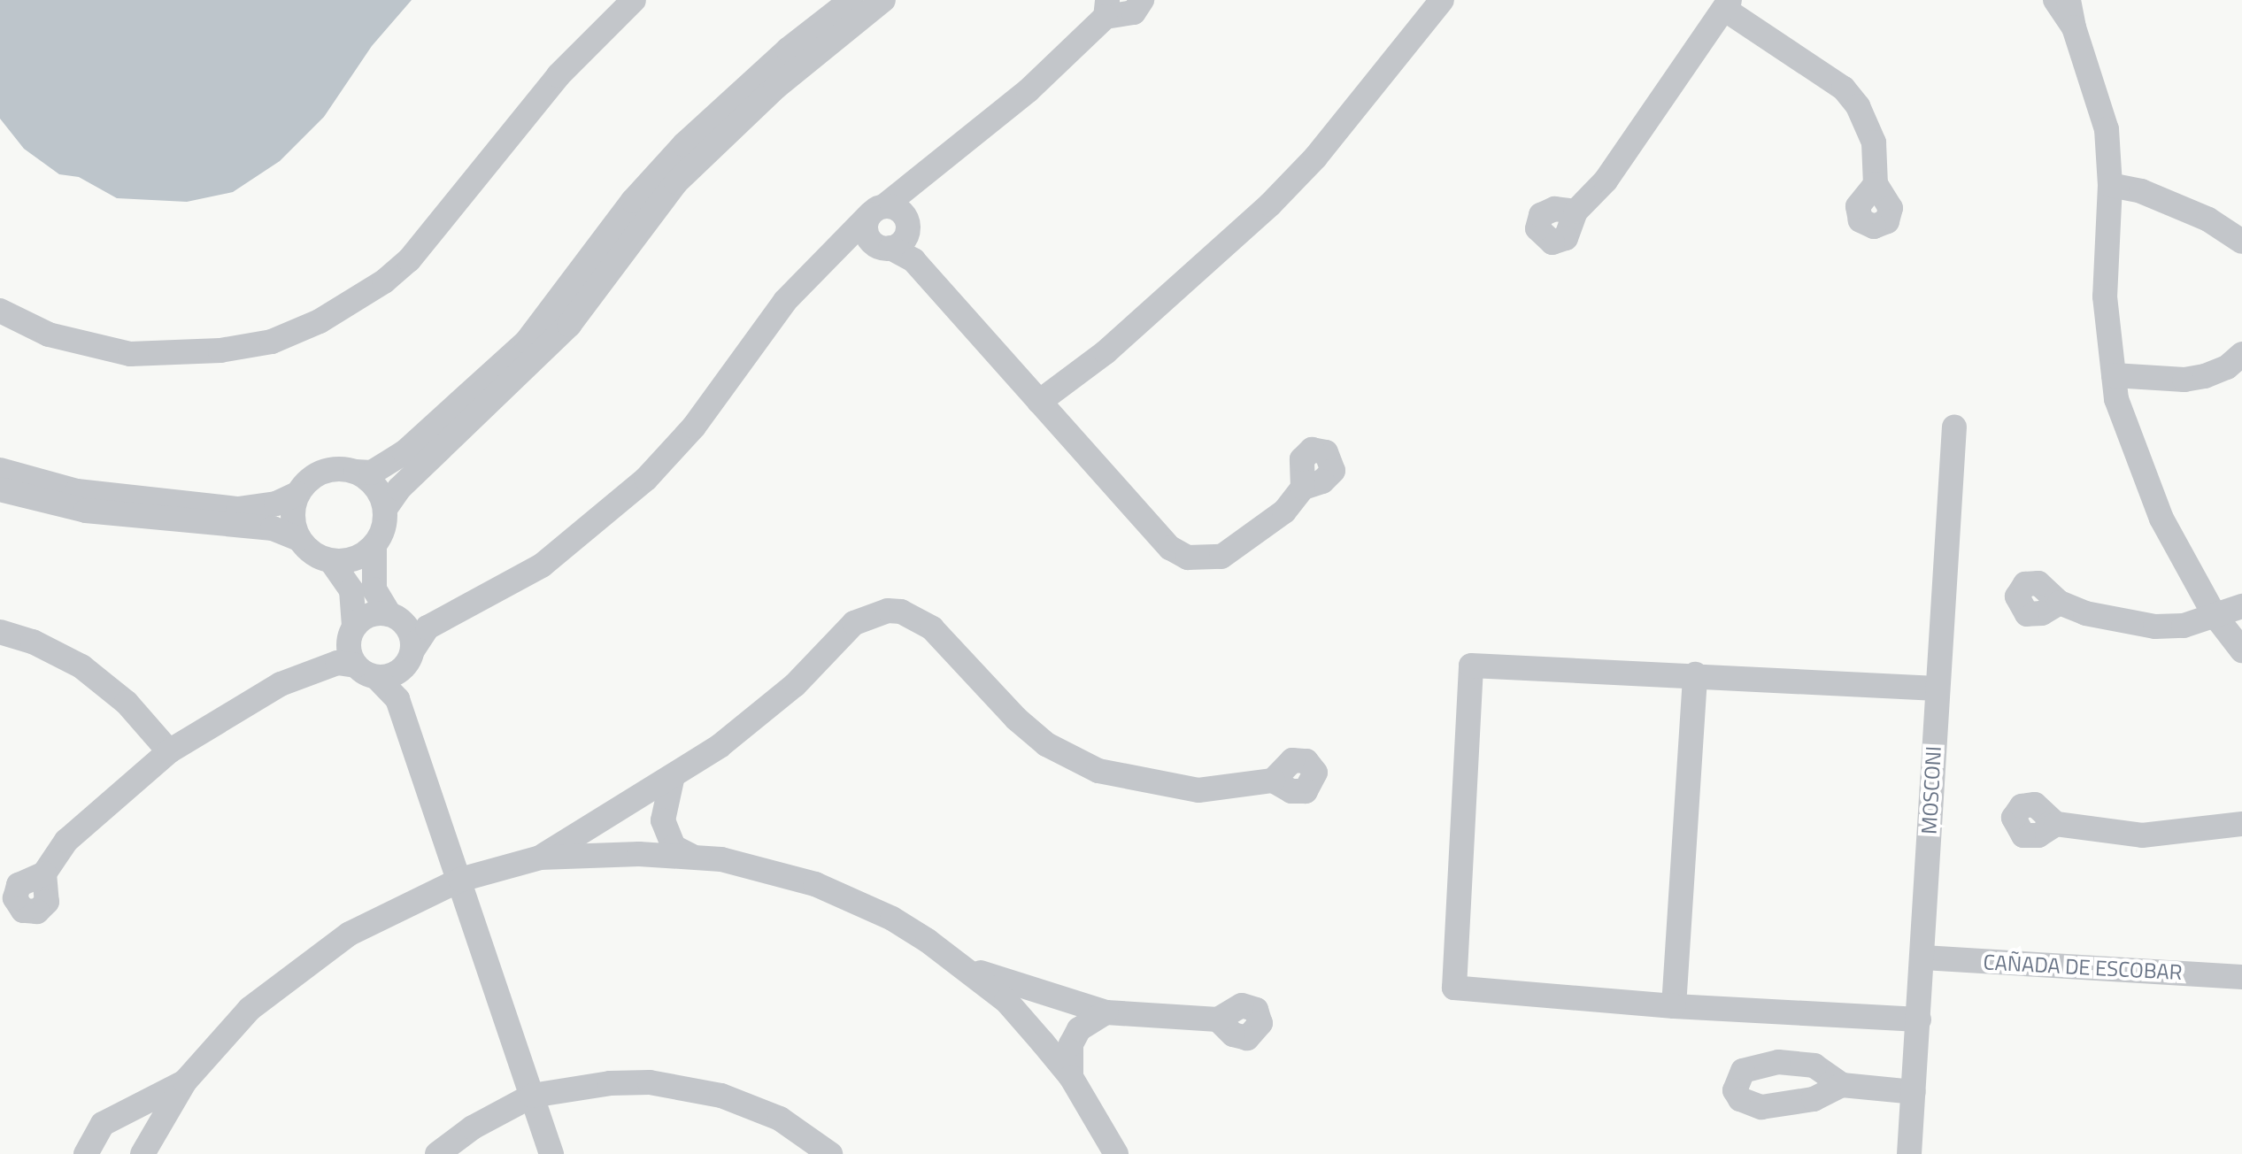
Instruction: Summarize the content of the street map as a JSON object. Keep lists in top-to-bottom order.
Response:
{
  "streets": {
    "street": ["MOSCONI", "CAÑADA DE ESCOBAR"]
  },
  "crossings": [
    ["MOSCONI", "CAÑADA DE ESCOBAR"]
  ]
}
